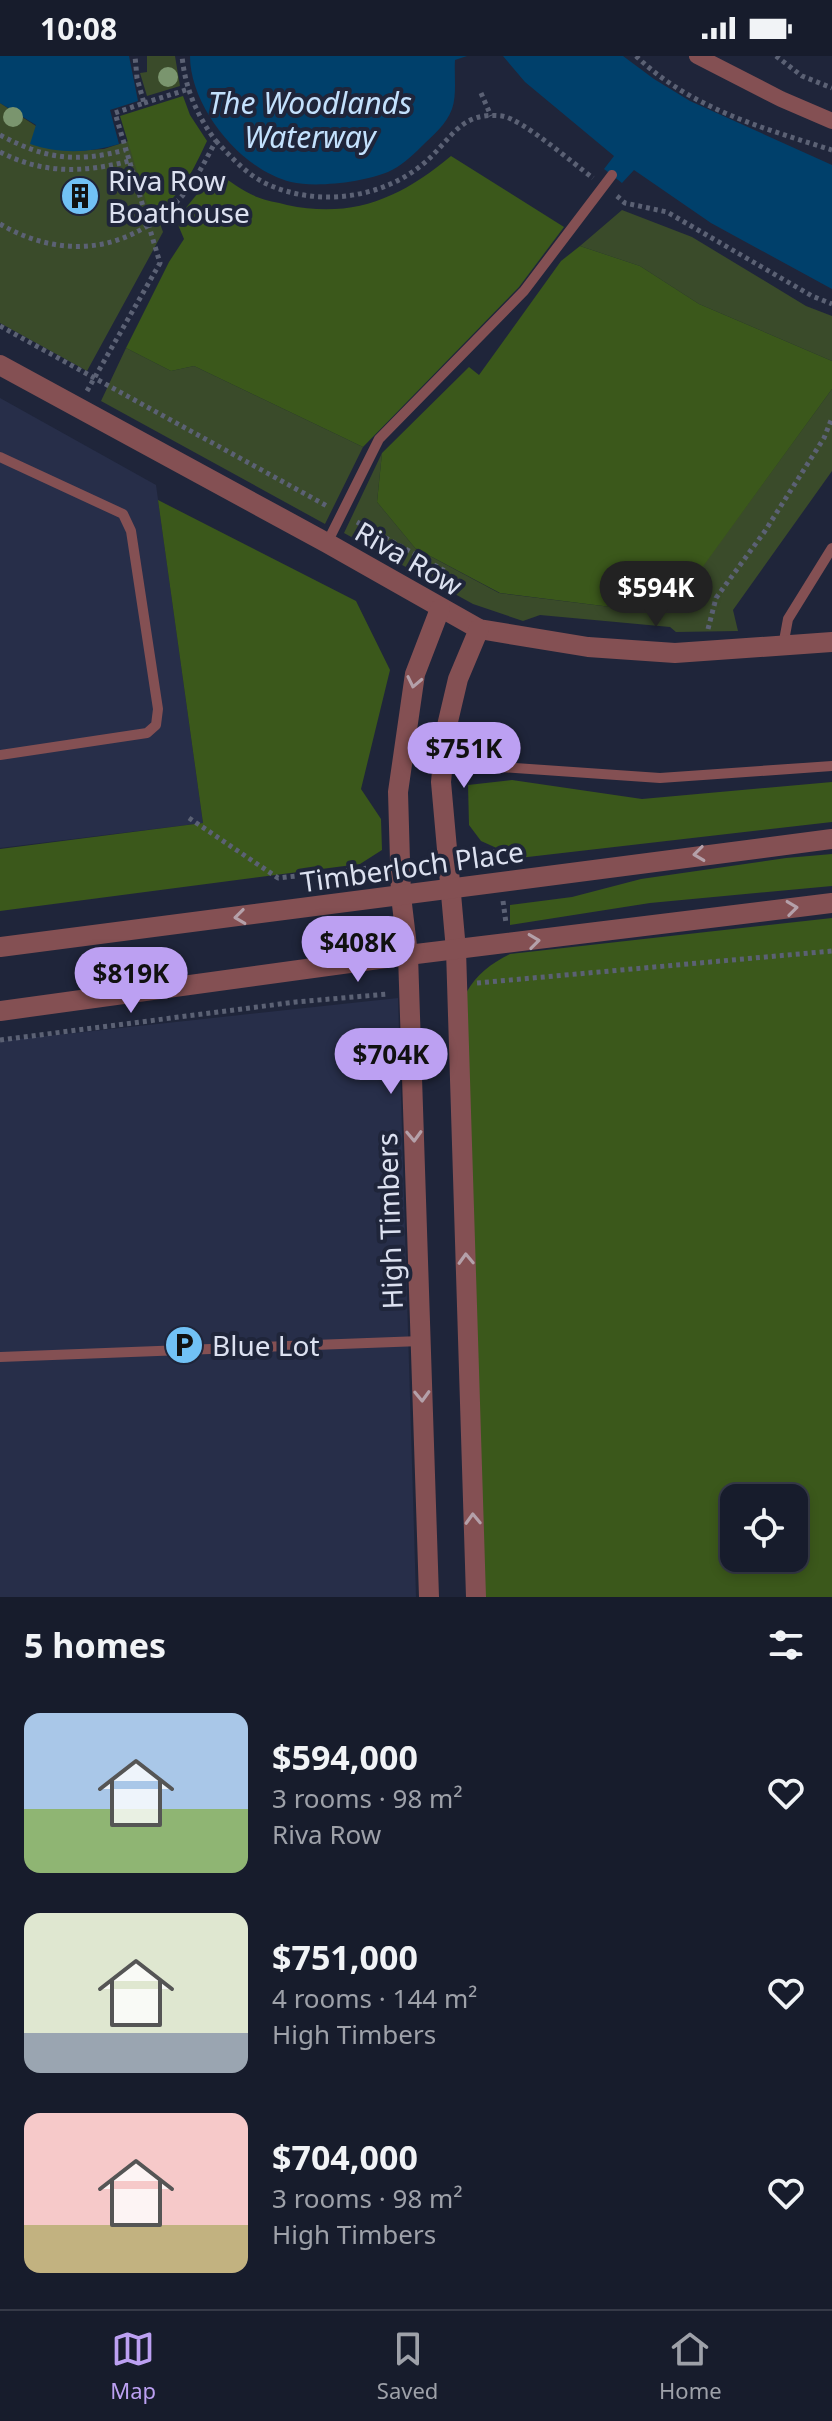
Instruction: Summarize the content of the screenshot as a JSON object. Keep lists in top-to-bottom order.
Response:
{
  "streets": {
    "street": ["Riva Row", "Timberloch Place", "High Timbers"]
  },
  "crossings": [
    ["Riva Row", "High Timbers"],
    ["Timberloch Place", "High Timbers"]
  ],
  "water": ["The Woodlands Waterway"],
  "places": {
    "building": ["Riva Row Boathouse"],
    "parking": ["Blue Lot"]
  },
  "page": {
    "status": "10:08",
    "price": [
      "$594K",
      "$751K",
      "$408K",
      "$819K",
      "$704K"
    ],
    "heading": "5 homes",
    "list": [
      {
        "name": "$594,000",
        "note": "3 rooms · 98 m² · Riva Row"
      },
      {
        "name": "$751,000",
        "note": "4 rooms · 144 m² · High Timbers"
      },
      {
        "name": "$704,000",
        "note": "3 rooms · 98 m² · High Timbers"
      }
    ],
    "tabs": ["Map", "Saved", "Home"]
  }
}
